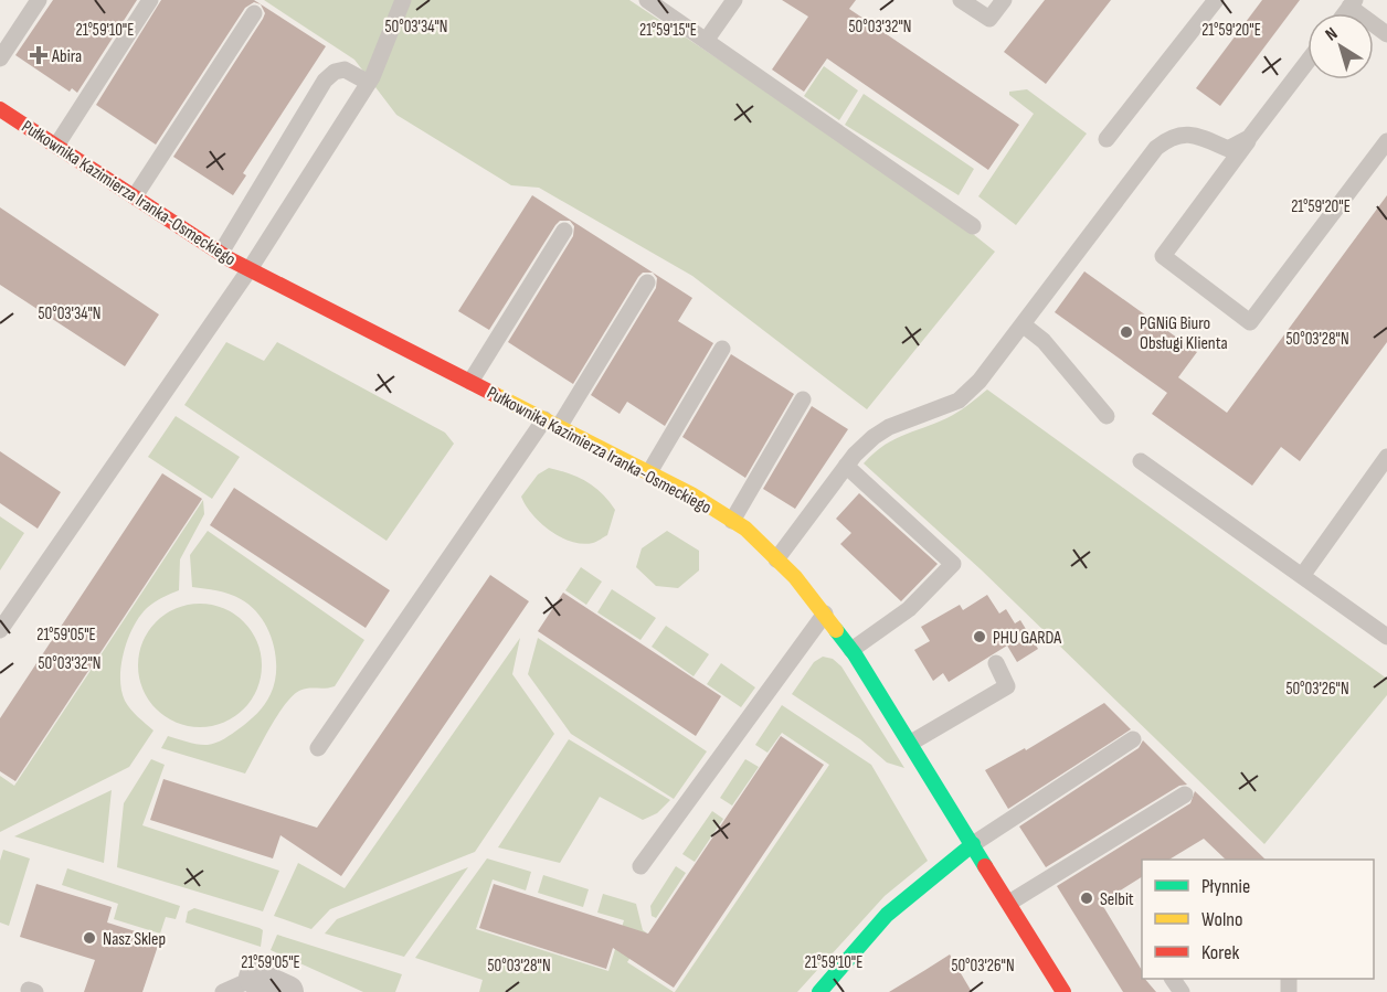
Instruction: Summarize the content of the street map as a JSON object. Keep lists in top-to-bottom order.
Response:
{
  "streets": {
    "street": ["Pułkownika Kazimierza Iranka-Osmeckiego"]
  },
  "places": {
    "health": ["Abira"],
    "other": [
      "PGNiG Biuro Obsługi Klienta",
      "PHU GARDA",
      "Selbit",
      "Nasz Sklep"
    ]
  },
  "legend": ["Płynnie", "Wolno", "Korek"],
  "north": "top left",
  "coordinates": [
    "50°03'34\"N",
    "50°03'32\"N",
    "21°59'10\"E",
    "21°59'15\"E",
    "21°59'20\"E",
    "50°03'28\"N",
    "21°59'05\"E",
    "50°03'26\"N"
  ]
}
